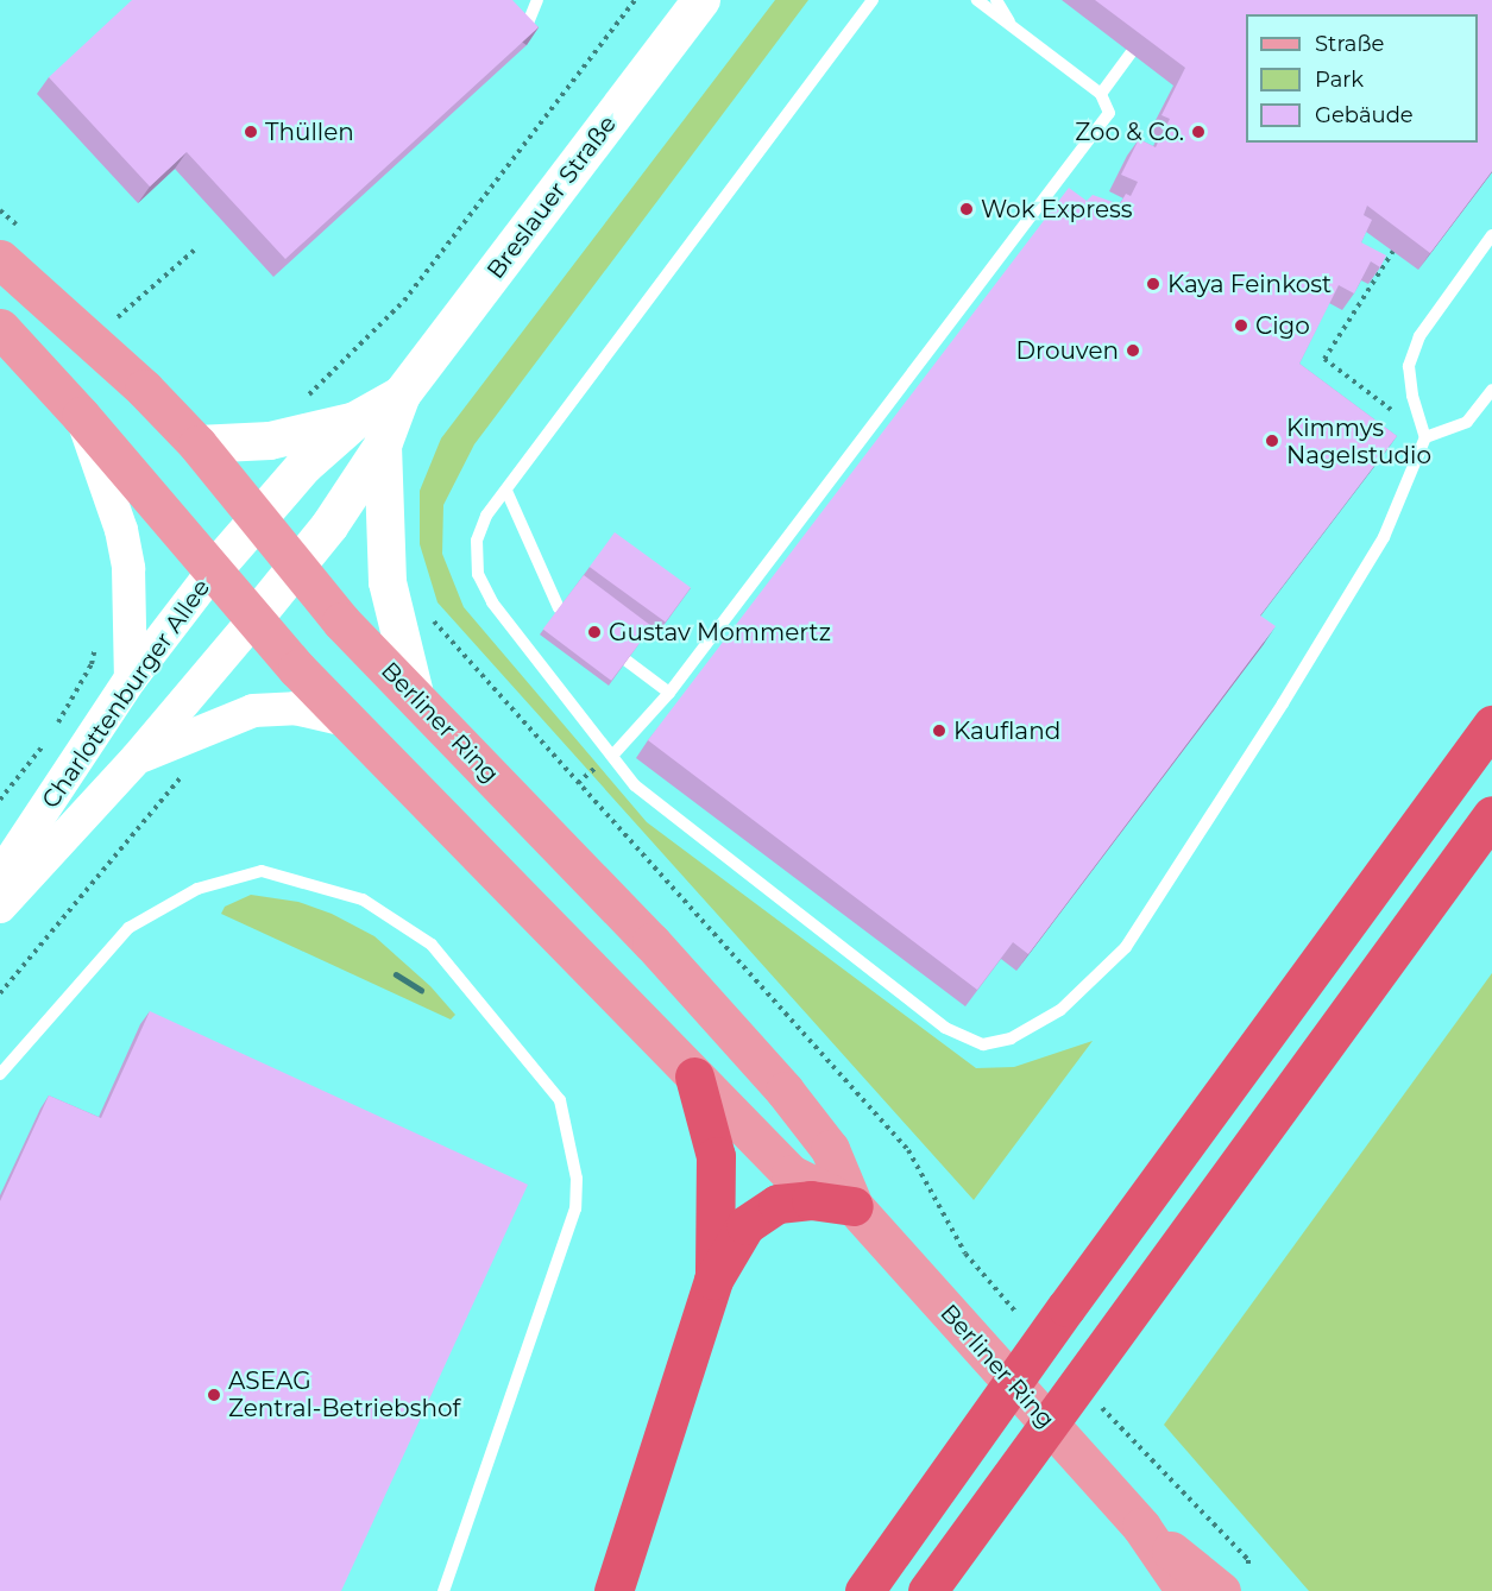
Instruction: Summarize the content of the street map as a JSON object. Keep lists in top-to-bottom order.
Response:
{
  "streets": {
    "main road": ["Breslauer Straße", "Charlottenburger Allee", "Berliner Ring"]
  },
  "crossings": [
    ["Breslauer Straße", "Charlottenburger Allee"],
    ["Breslauer Straße", "Berliner Ring"],
    ["Charlottenburger Allee", "Berliner Ring"]
  ],
  "places": [
    "Thüllen",
    "Zoo & Co.",
    "Wok Express",
    "Kaya Feinkost",
    "Cigo",
    "Drouven",
    "Kimmys Nagelstudio",
    "Gustav Mommertz",
    "Kaufland",
    "ASEAG Zentral-Betriebshof"
  ],
  "legend": ["Straße", "Park", "Gebäude"]
}
